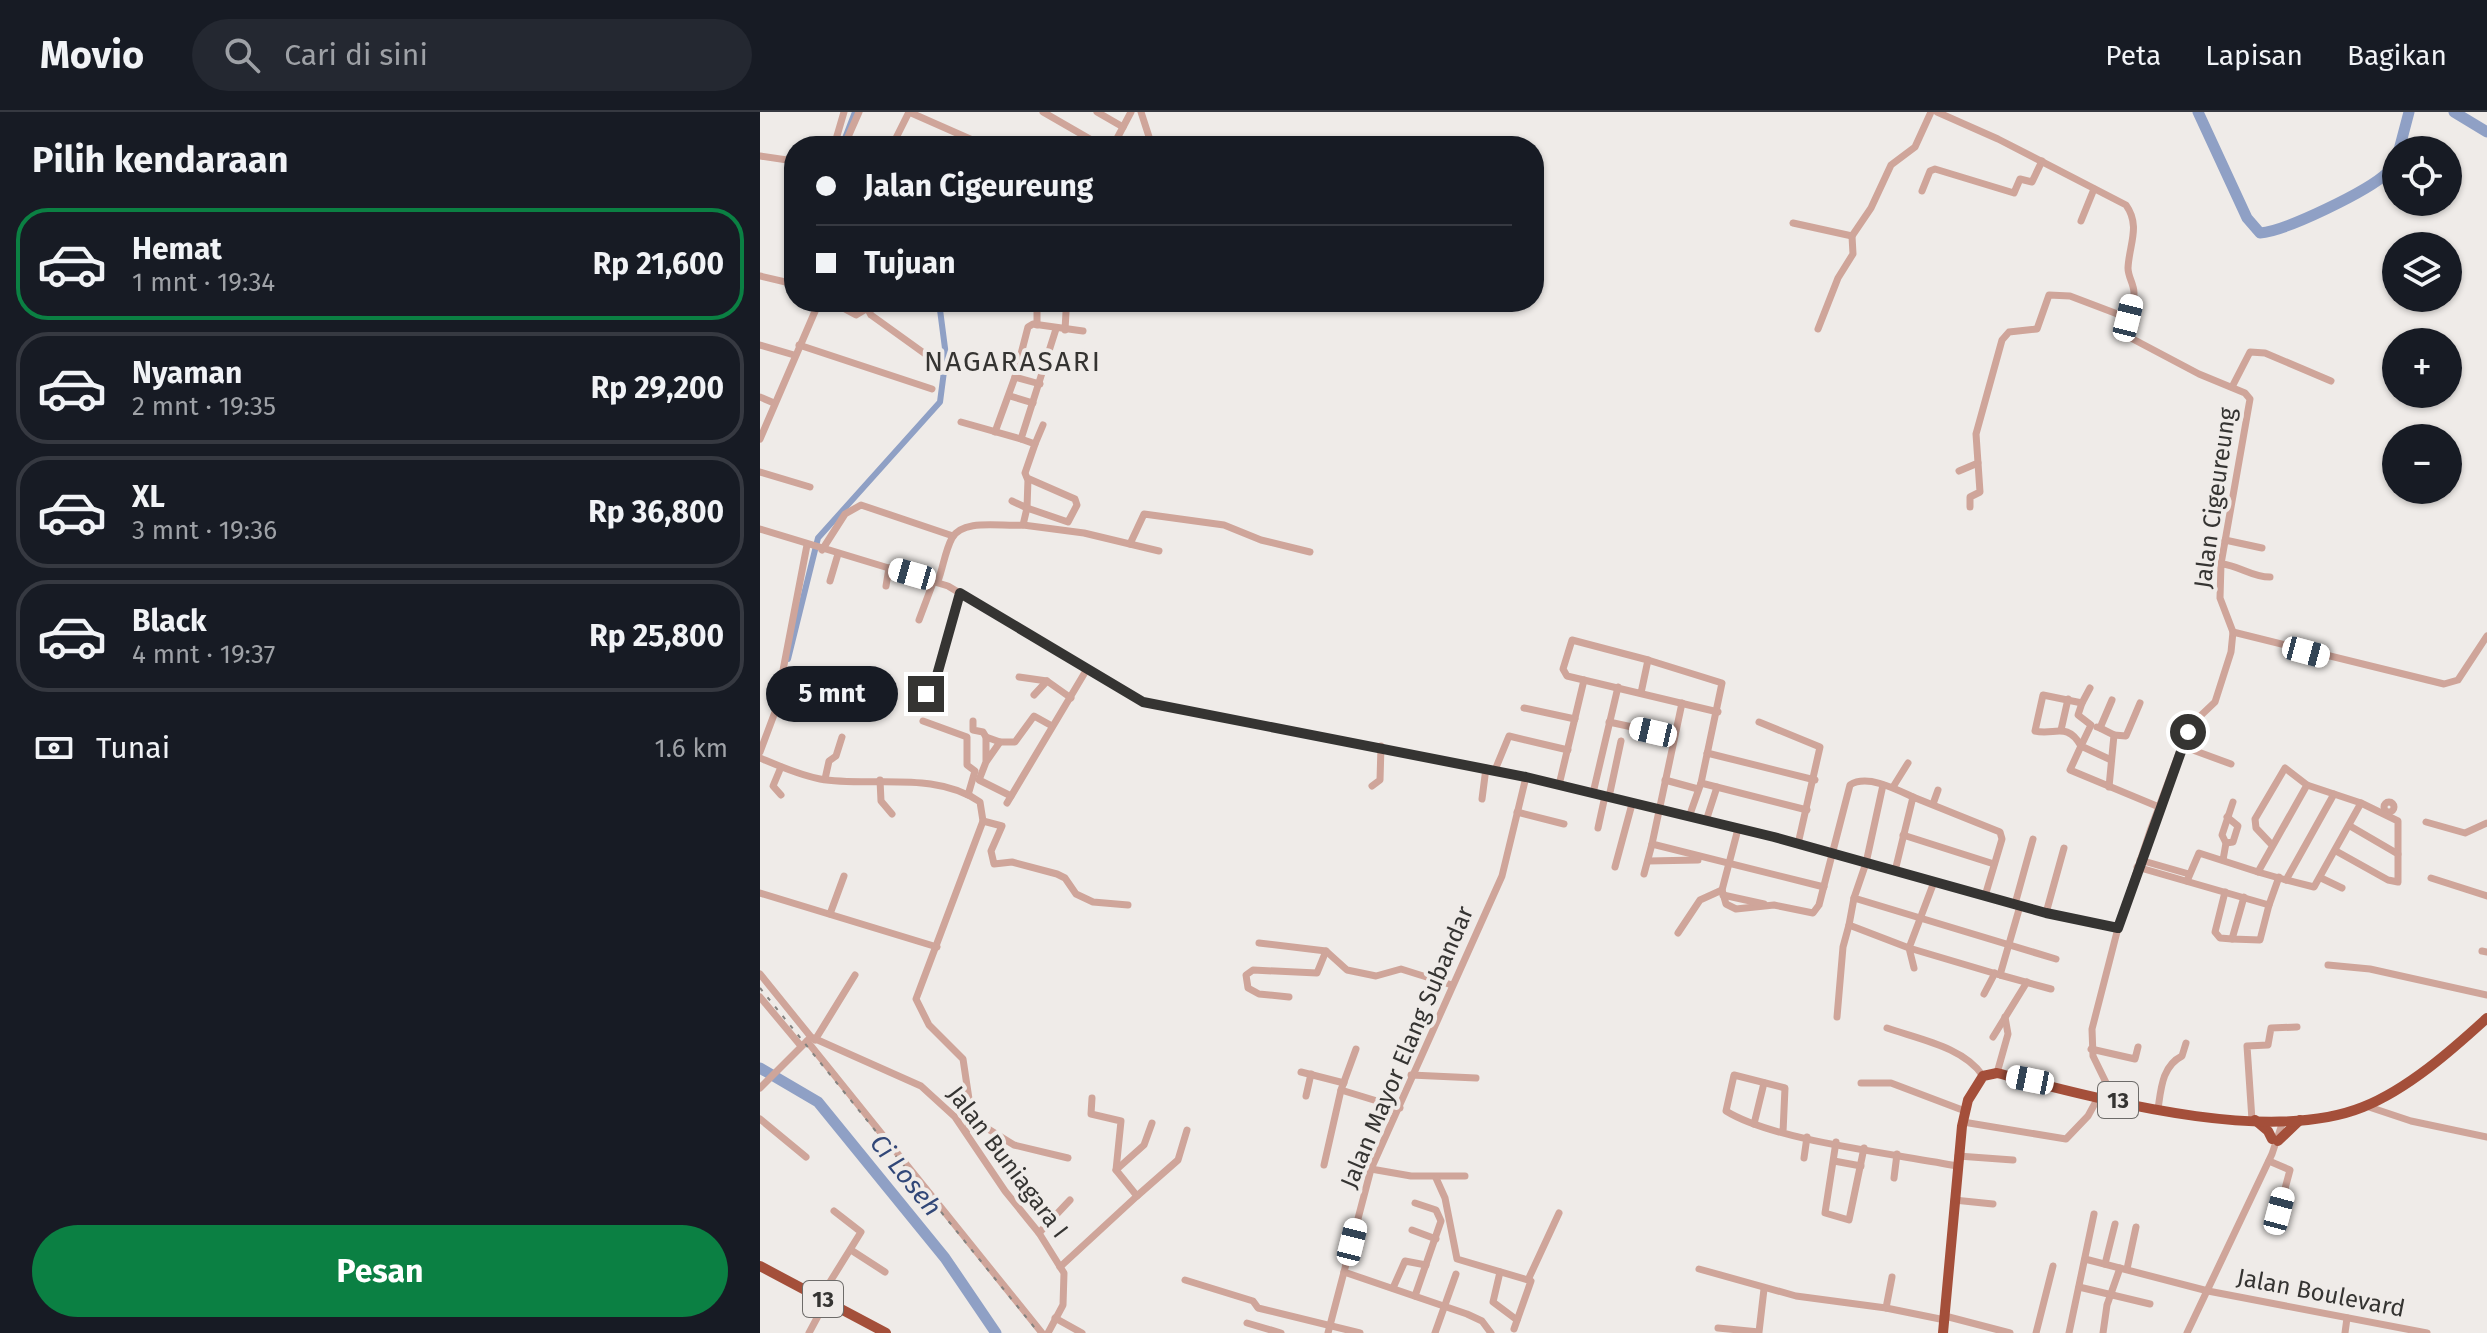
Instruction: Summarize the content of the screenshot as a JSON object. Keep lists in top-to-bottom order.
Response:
{
  "streets": {
    "highway": ["13"],
    "street": [
      "Jalan Cigeureung",
      "Jalan Mayor Elang Subandar",
      "Jalan Buniagara I",
      "Jalan Boulevard"
    ]
  },
  "districts": ["NAGARASARI"],
  "water": ["Ci Loseh"],
  "page": {
    "header": "Movio",
    "search": "Cari di sini",
    "nav": ["Peta", "Lapisan", "Bagikan"],
    "heading": "Pilih kendaraan",
    "map_buttons": ["+", "−"],
    "banner": ["Jalan Cigeureung", "Tujuan"],
    "list": [
      {
        "name": "Hemat",
        "note": "1 mnt · 19:34",
        "value": "Rp 21,600"
      },
      {
        "name": "Nyaman",
        "note": "2 mnt · 19:35",
        "value": "Rp 29,200"
      },
      {
        "name": "XL",
        "note": "3 mnt · 19:36",
        "value": "Rp 36,800"
      },
      {
        "name": "Black",
        "note": "4 mnt · 19:37",
        "value": "Rp 25,800"
      }
    ],
    "bubble": "5 mnt",
    "pay": ["Tunai", "1.6 km"],
    "buttons": "Pesan"
  }
}
